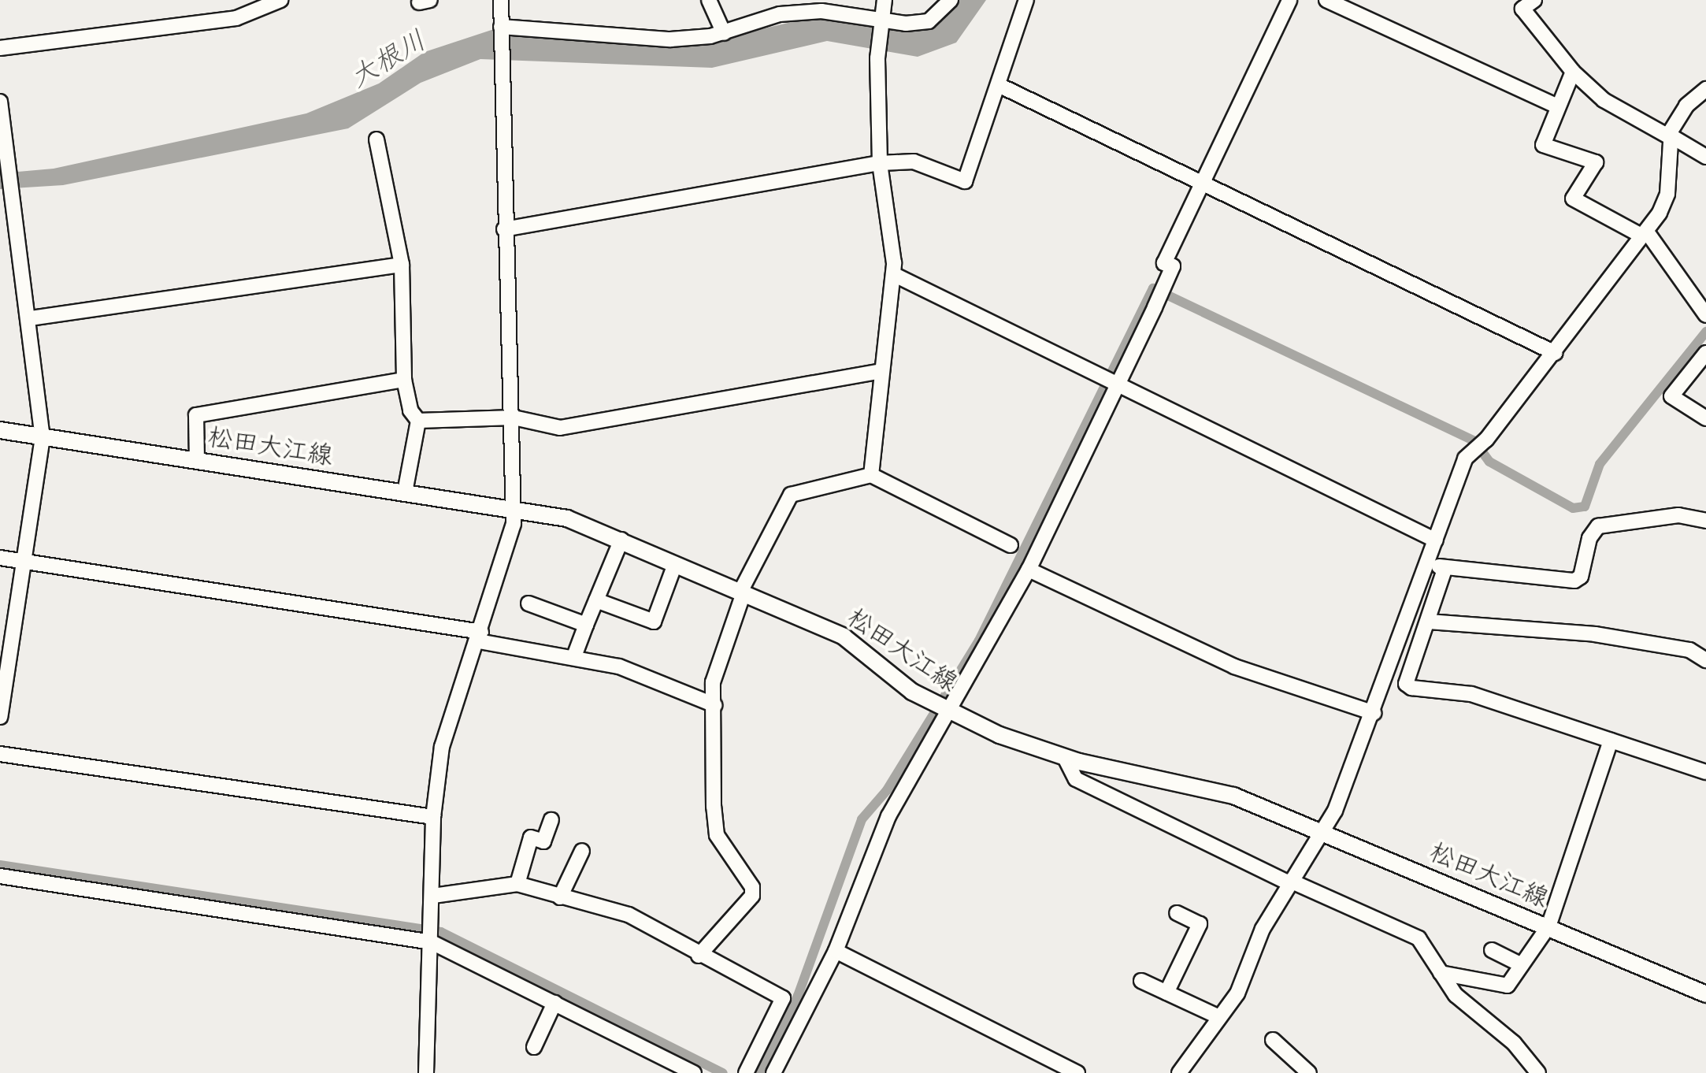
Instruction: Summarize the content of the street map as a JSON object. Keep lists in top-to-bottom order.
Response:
{
  "streets": {
    "main road": ["松田大江線"]
  },
  "water": ["大根川"]
}
